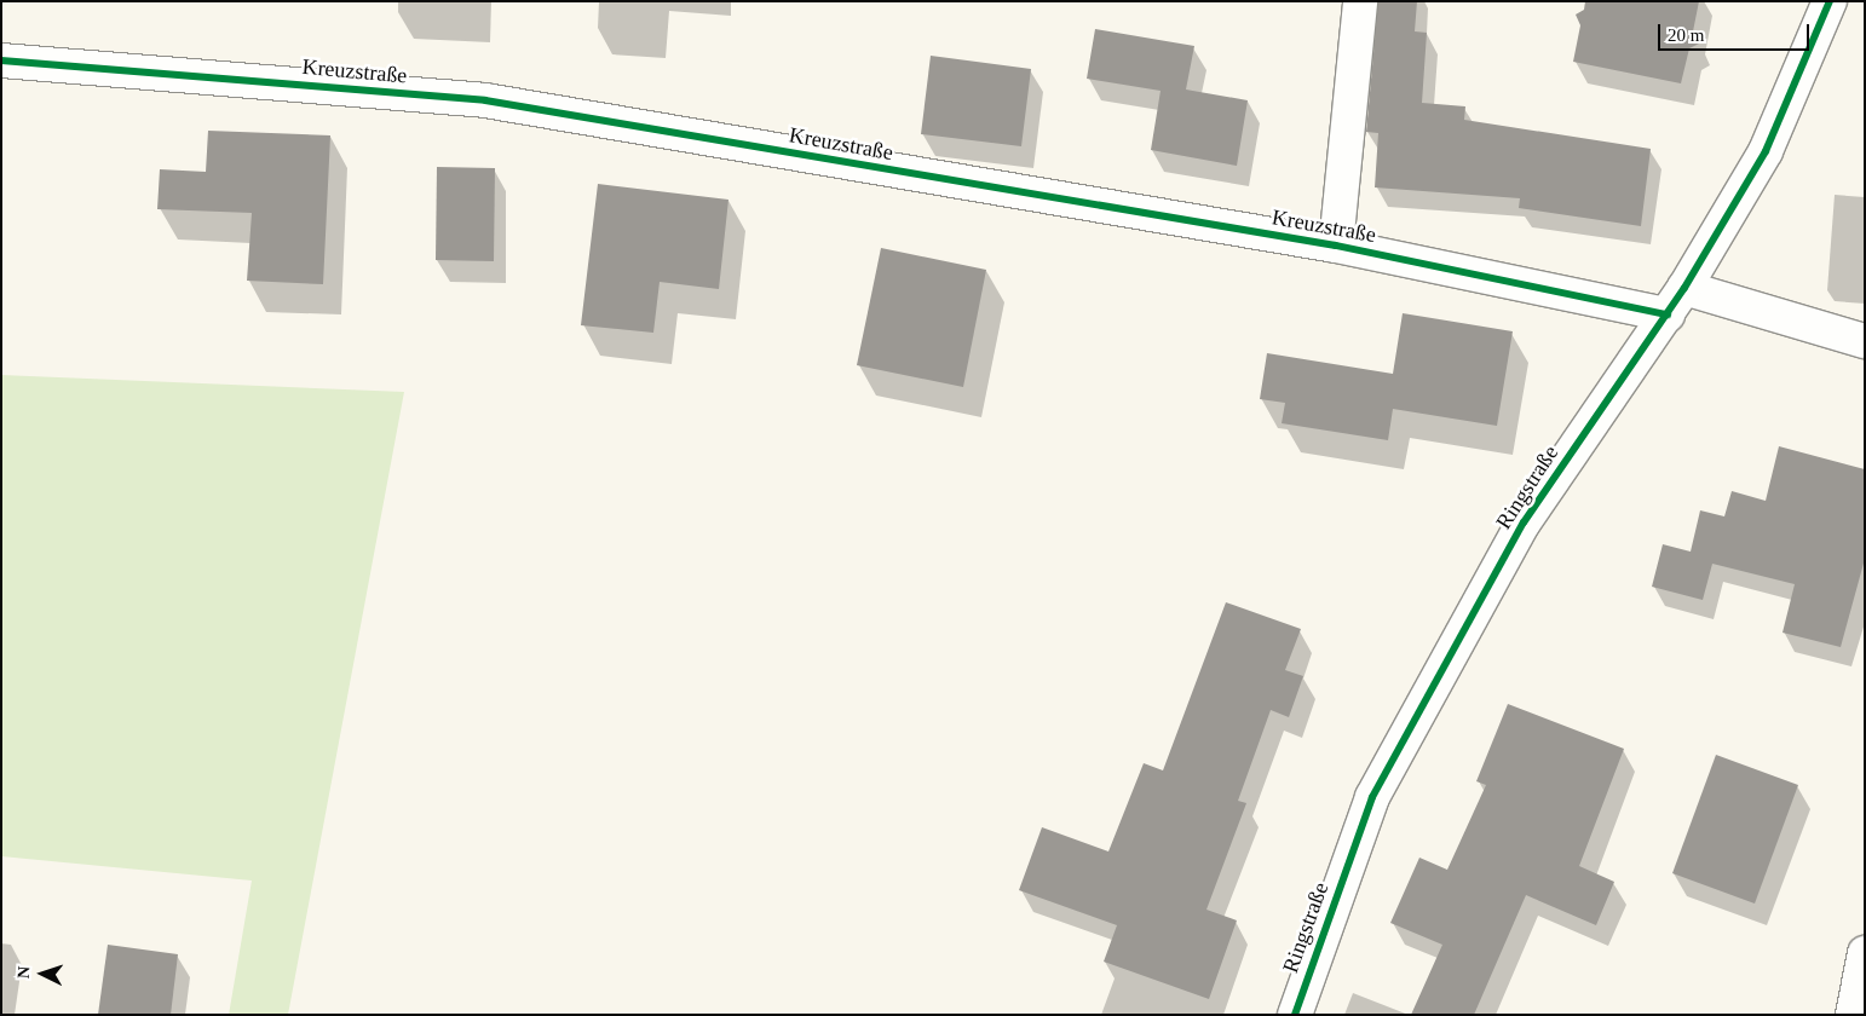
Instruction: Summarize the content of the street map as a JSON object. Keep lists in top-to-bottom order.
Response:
{
  "streets": {
    "street": ["Kreuzstraße", "Ringstraße"]
  },
  "crossings": [
    ["Kreuzstraße", "Ringstraße"]
  ],
  "scale_bar": "20 m",
  "north": "left"
}
